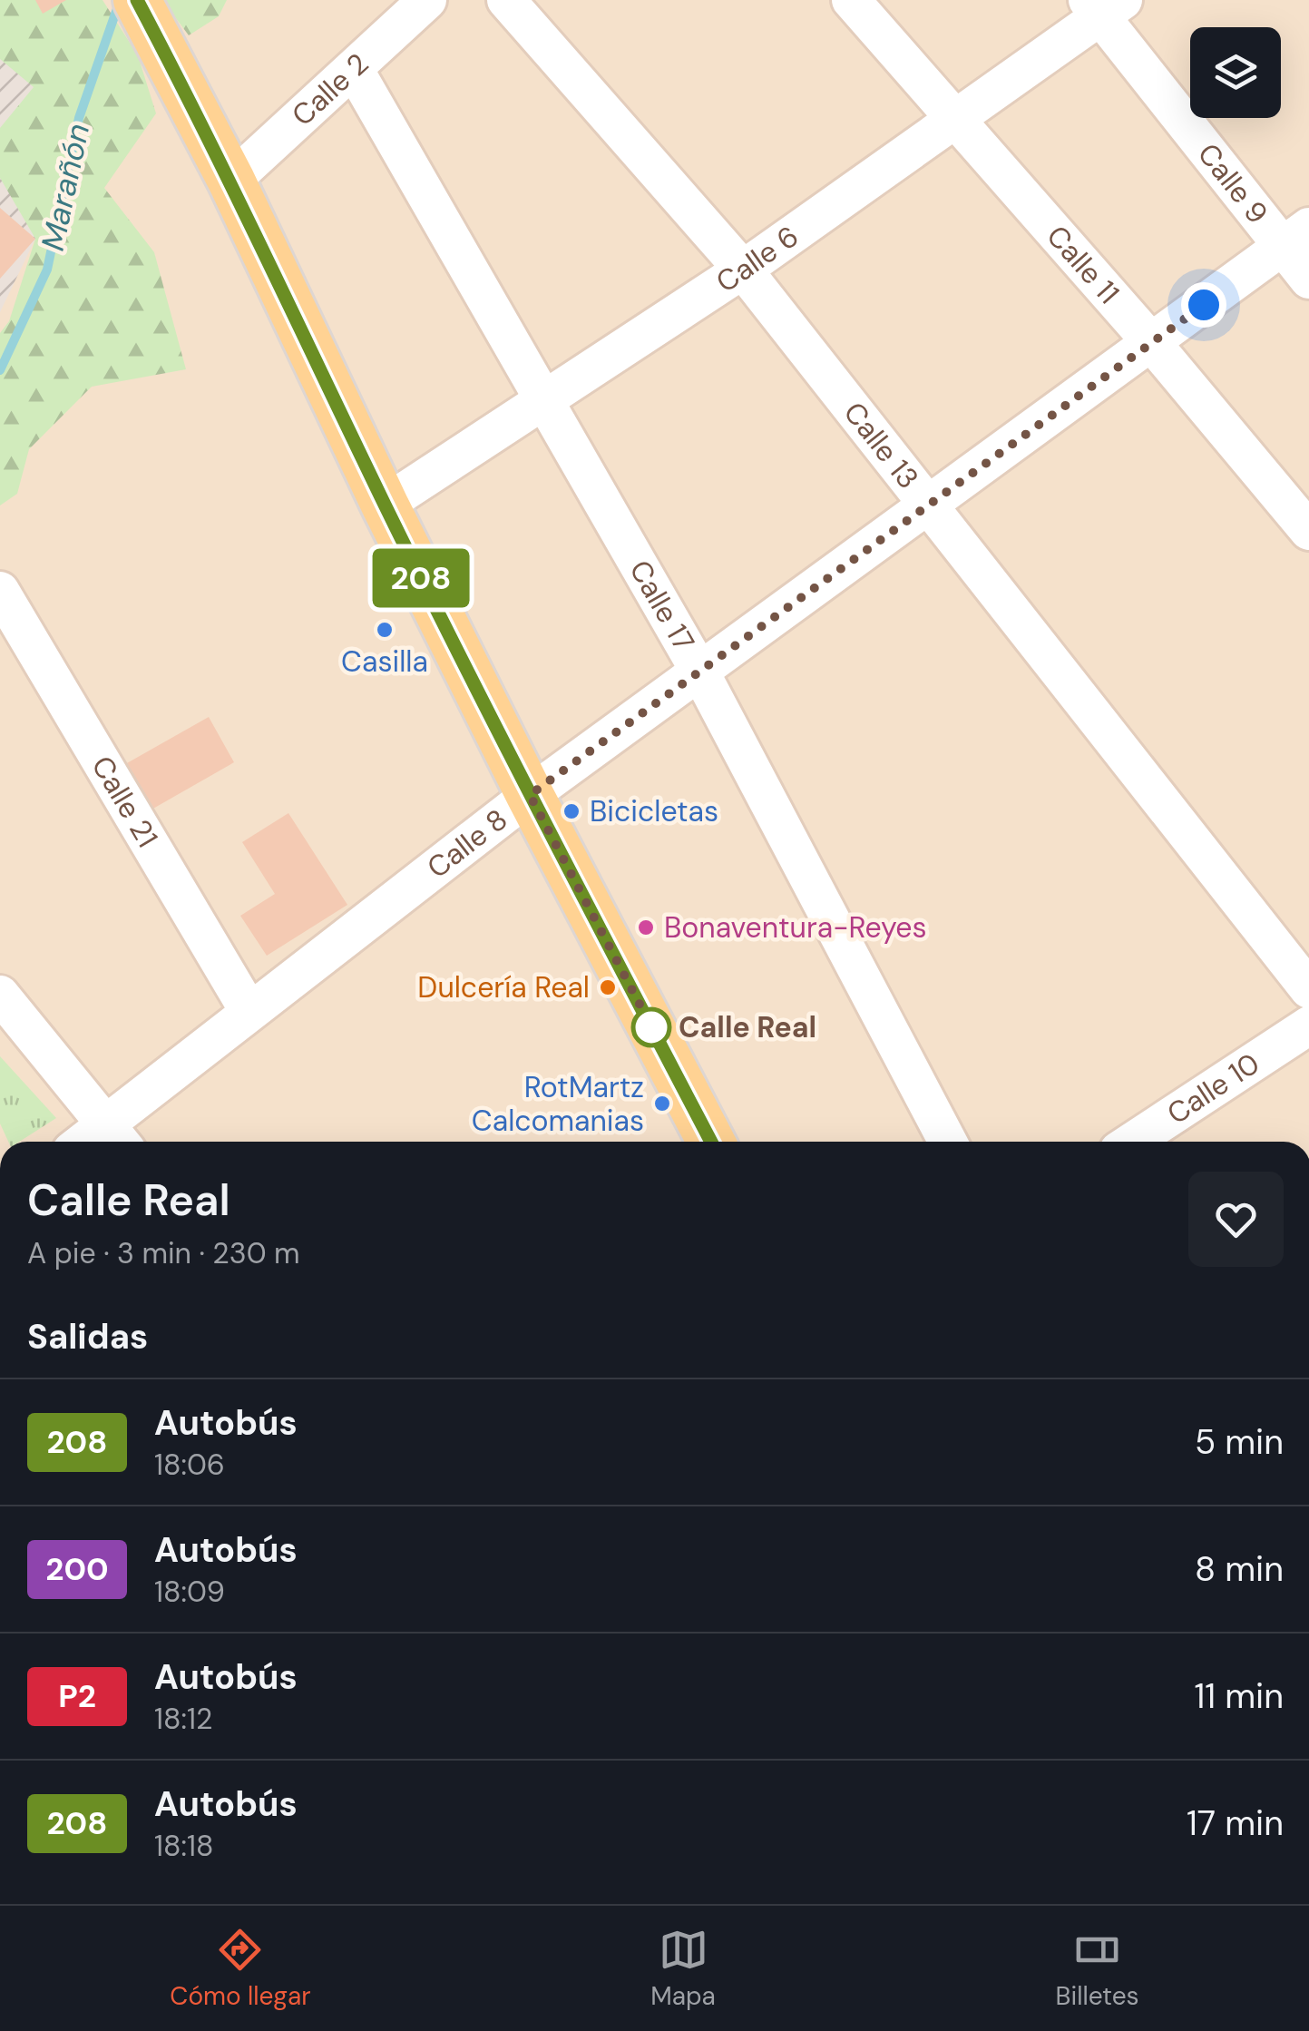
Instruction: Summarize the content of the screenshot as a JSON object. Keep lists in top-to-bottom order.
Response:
{
  "streets": {
    "street": [
      "Calle 2",
      "Calle 9",
      "Calle 6",
      "Calle 11",
      "Calle 13",
      "Calle 17",
      "Calle 21",
      "Calle 8",
      "Calle 10"
    ]
  },
  "crossings": [
    ["Calle 2", "Calle 17"],
    ["Calle 9", "Calle 6"],
    ["Calle 9", "Calle 8"],
    ["Calle 6", "Calle 11"],
    ["Calle 6", "Calle 13"],
    ["Calle 6", "Calle 17"],
    ["Calle 11", "Calle 8"],
    ["Calle 13", "Calle 8"],
    ["Calle 17", "Calle 8"],
    ["Calle 21", "Calle 8"]
  ],
  "water": ["Marañón"],
  "places": [
    "Casilla",
    "Bicicletas",
    "Bonaventura-Reyes",
    "Dulcería Real",
    "Calle Real",
    "RotMartz Calcomanias"
  ],
  "lines": ["bus line 208"],
  "page": {
    "on_map": "208",
    "heading": [
      ["Calle Real", "A pie · 3 min · 230 m"],
      "Salidas"
    ],
    "list": [
      {
        "mark": "208",
        "name": "Autobús",
        "note": "18:06",
        "value": "5 min"
      },
      {
        "mark": "200",
        "name": "Autobús",
        "note": "18:09",
        "value": "8 min"
      },
      {
        "mark": "P2",
        "name": "Autobús",
        "note": "18:12",
        "value": "11 min"
      },
      {
        "mark": "208",
        "name": "Autobús",
        "note": "18:18",
        "value": "17 min"
      }
    ],
    "tabs": ["Cómo llegar", "Mapa", "Billetes"]
  }
}
